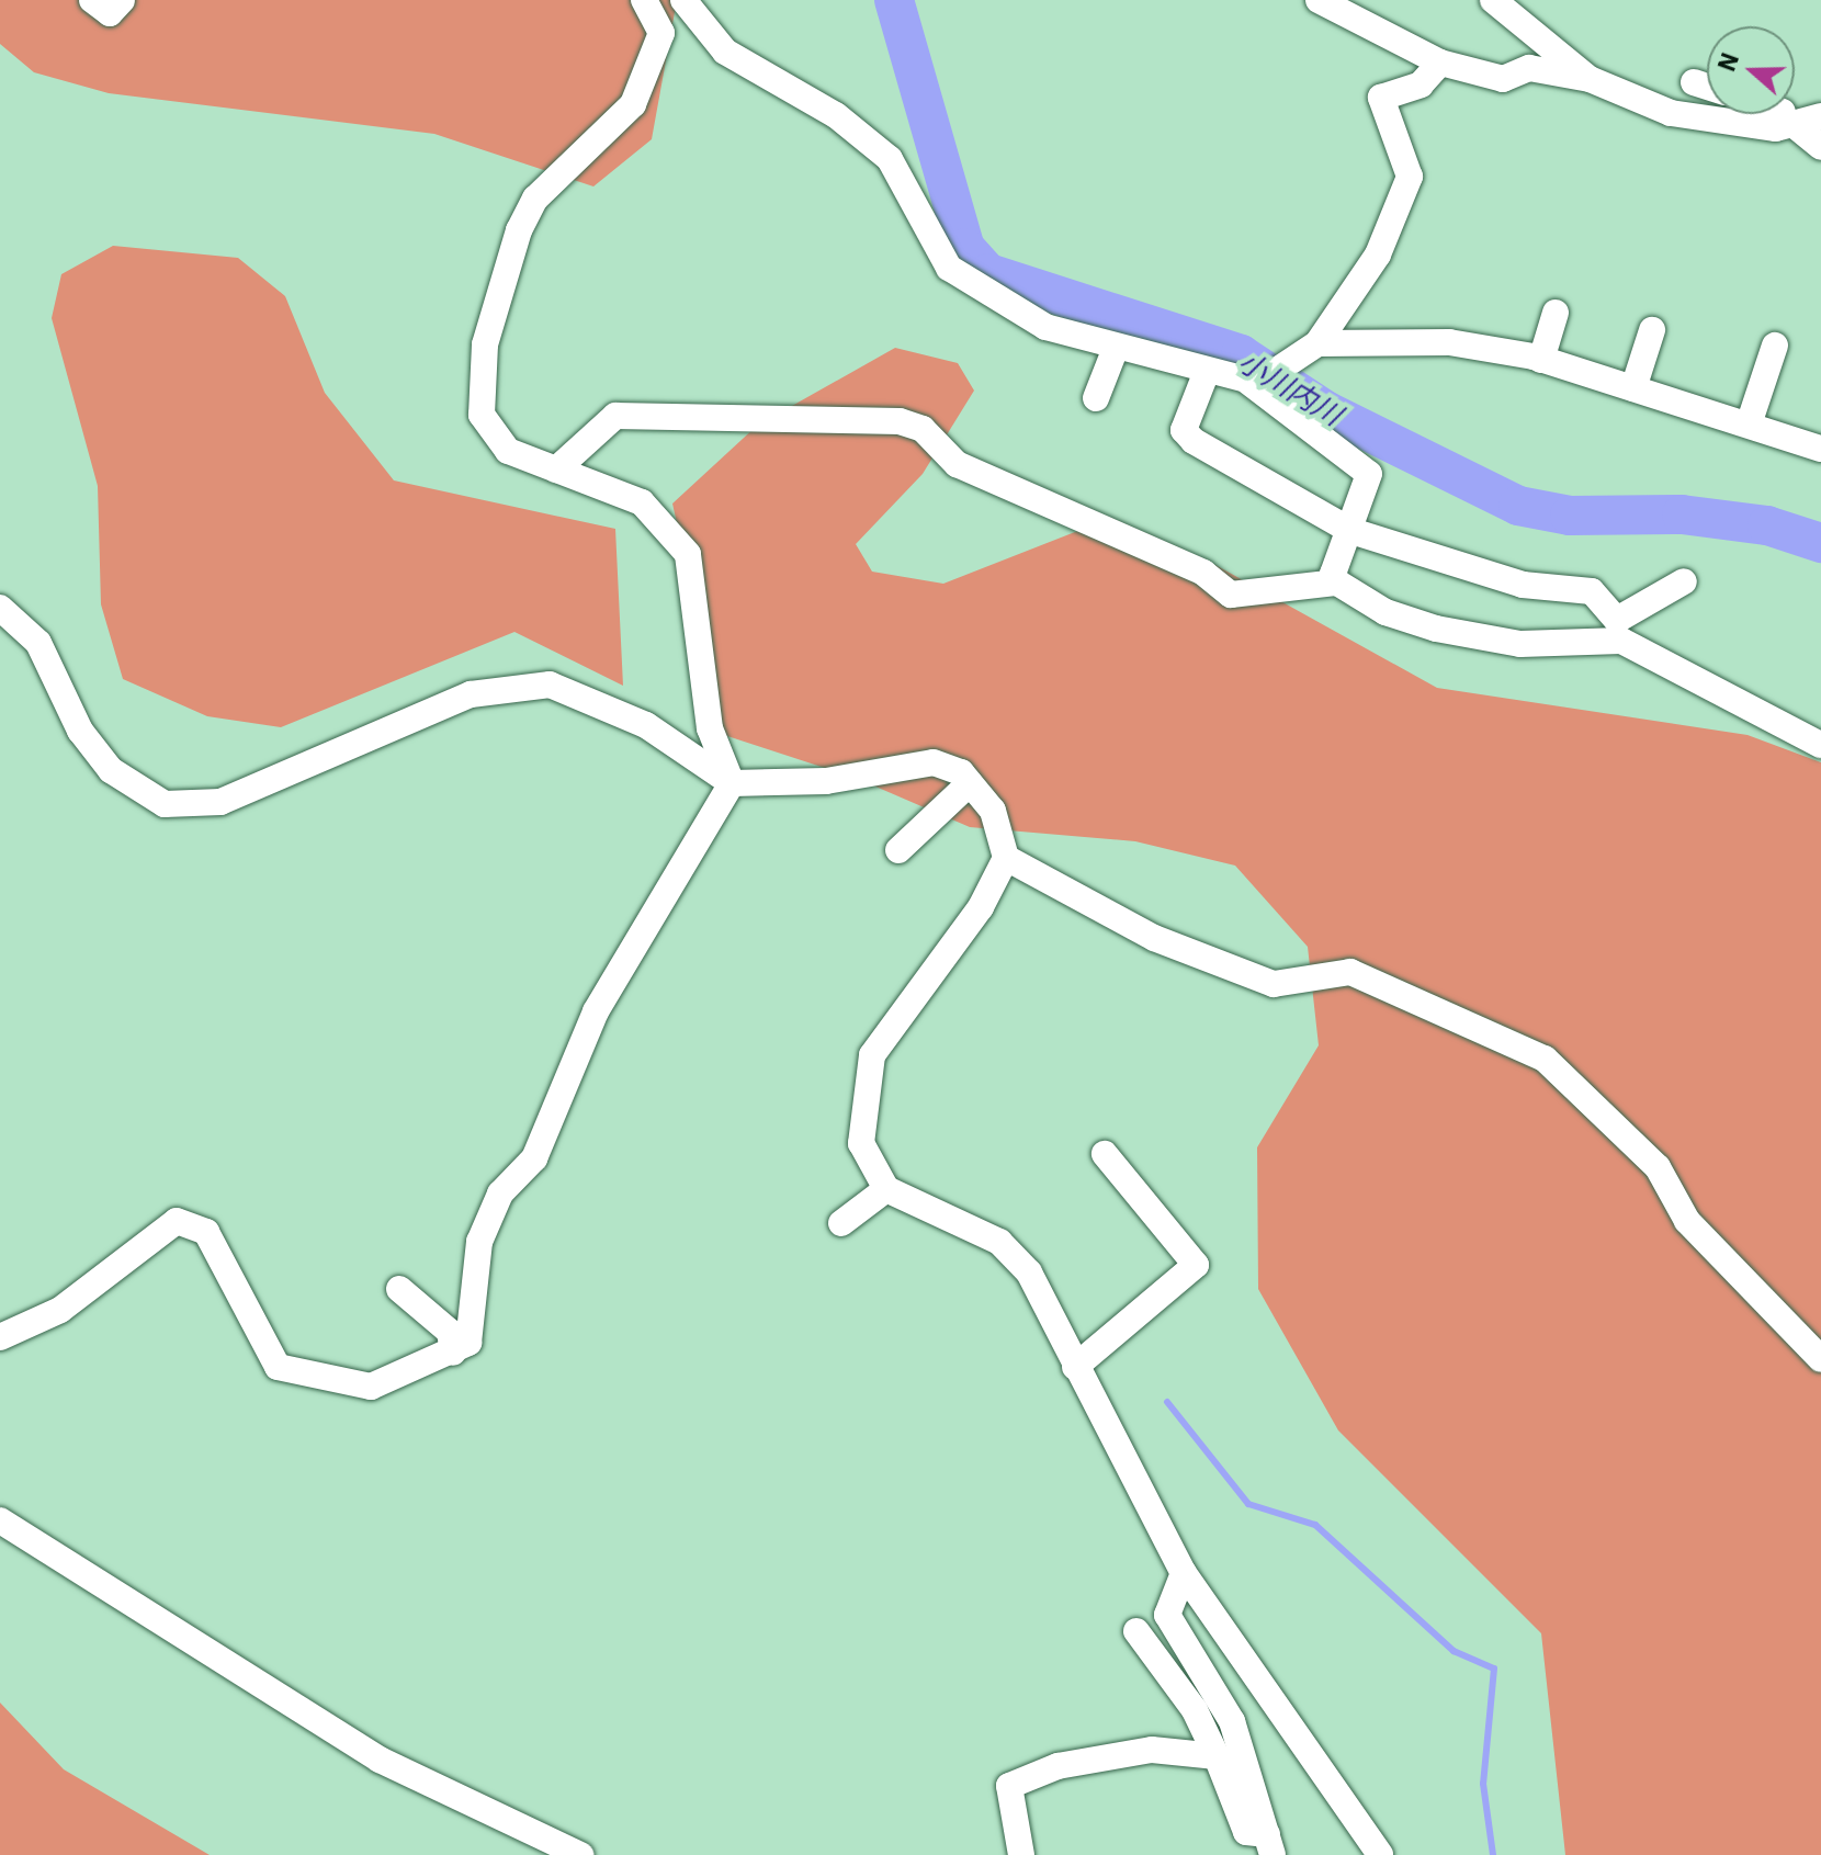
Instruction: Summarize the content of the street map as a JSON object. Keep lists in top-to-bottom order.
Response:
{
  "water": ["小川内川"],
  "north": "left"
}
